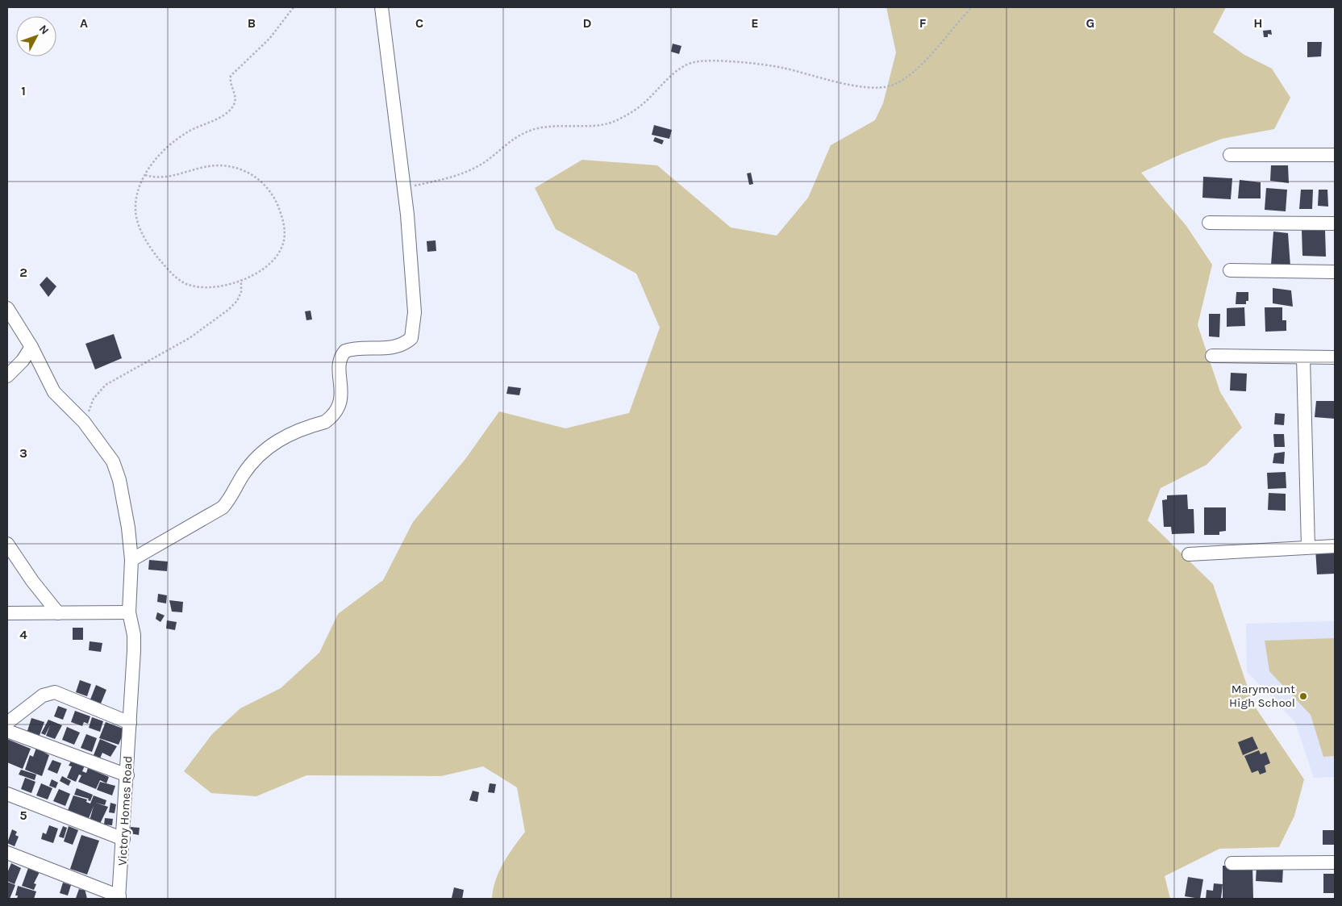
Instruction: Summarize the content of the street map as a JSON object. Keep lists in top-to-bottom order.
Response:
{
  "streets": {
    "street": ["Victory Homes Road"]
  },
  "places": ["Marymount High School"],
  "north": "top right",
  "grid": {
    "columns": [
      "A",
      "B",
      "C",
      "D",
      "E",
      "F",
      "G",
      "H"
    ],
    "rows": [
      "1",
      "2",
      "3",
      "4",
      "5"
    ]
  }
}
